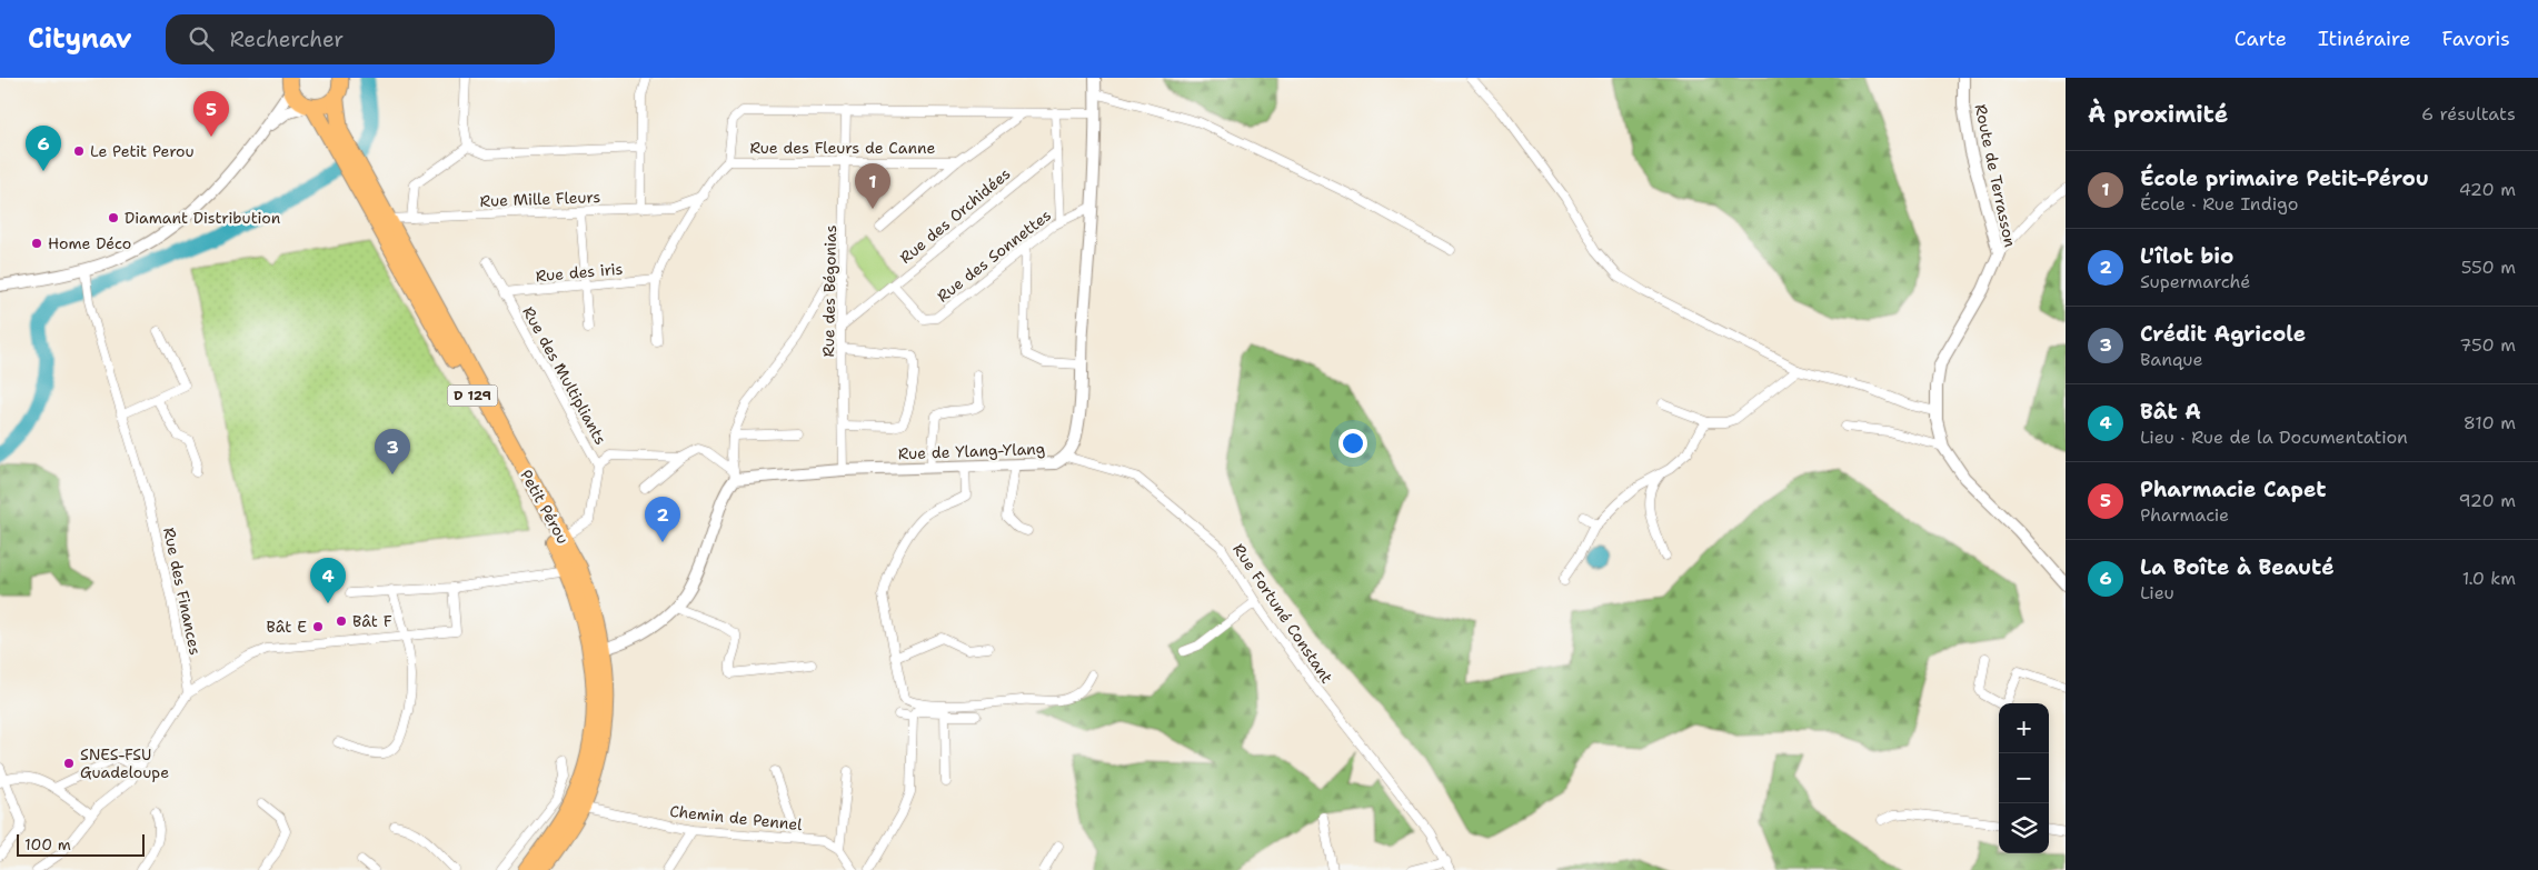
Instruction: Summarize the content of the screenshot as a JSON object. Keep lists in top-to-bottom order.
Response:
{
  "streets": {
    "highway": ["D 129", "Petit Pérou"],
    "street": [
      "Rue des Fleurs de Canne",
      "Route de Terrasson",
      "Rue Mille Fleurs",
      "Rue des Orchidées",
      "Rue des Sonnettes",
      "Rue des iris",
      "Rue des Bégonias",
      "Rue des Multipliants",
      "Rue de Ylang-Ylang",
      "Rue des Finances",
      "Rue Fortuné Constant",
      "Chemin de Pennel"
    ]
  },
  "crossings": [
    ["Rue des Fleurs de Canne", "Rue des Bégonias"],
    ["Rue Mille Fleurs", "Petit Pérou"],
    ["Rue des Orchidées", "Rue des Sonnettes"],
    ["Rue des Orchidées", "Rue des Bégonias"],
    ["Rue des Sonnettes", "Rue de Ylang-Ylang"],
    ["Rue des iris", "Rue des Multipliants"],
    ["Rue des Bégonias", "Rue de Ylang-Ylang"],
    ["D 129", "Petit Pérou"],
    ["Rue de Ylang-Ylang", "Rue Fortuné Constant"],
    ["Petit Pérou", "Chemin de Pennel"]
  ],
  "places": [
    "Le Petit Perou",
    "Diamant Distribution",
    "Home Déco",
    "Bât F",
    "Bât E",
    "SNES-FSU Guadeloupe"
  ],
  "scale_bar": "100 m",
  "page": {
    "header": "Citynav",
    "search": "Rechercher",
    "nav": ["Carte", "Itinéraire", "Favoris"],
    "heading": ["À proximité", "6 résultats"],
    "pins": [
      "5",
      "6",
      "1",
      "3",
      "2",
      "4"
    ],
    "list": [
      {
        "mark": "1",
        "name": "École primaire Petit-Pérou",
        "note": "École · Rue Indigo",
        "value": "420 m"
      },
      {
        "mark": "2",
        "name": "L'îlot bio",
        "note": "Supermarché",
        "value": "550 m"
      },
      {
        "mark": "3",
        "name": "Crédit Agricole",
        "note": "Banque",
        "value": "750 m"
      },
      {
        "mark": "4",
        "name": "Bât A",
        "note": "Lieu · Rue de la Documentation",
        "value": "810 m"
      },
      {
        "mark": "5",
        "name": "Pharmacie Capet",
        "note": "Pharmacie",
        "value": "920 m"
      },
      {
        "mark": "6",
        "name": "La Boîte à Beauté",
        "note": "Lieu",
        "value": "1.0 km"
      }
    ],
    "map_buttons": ["+", "−"],
    "scale": "100 m"
  }
}
